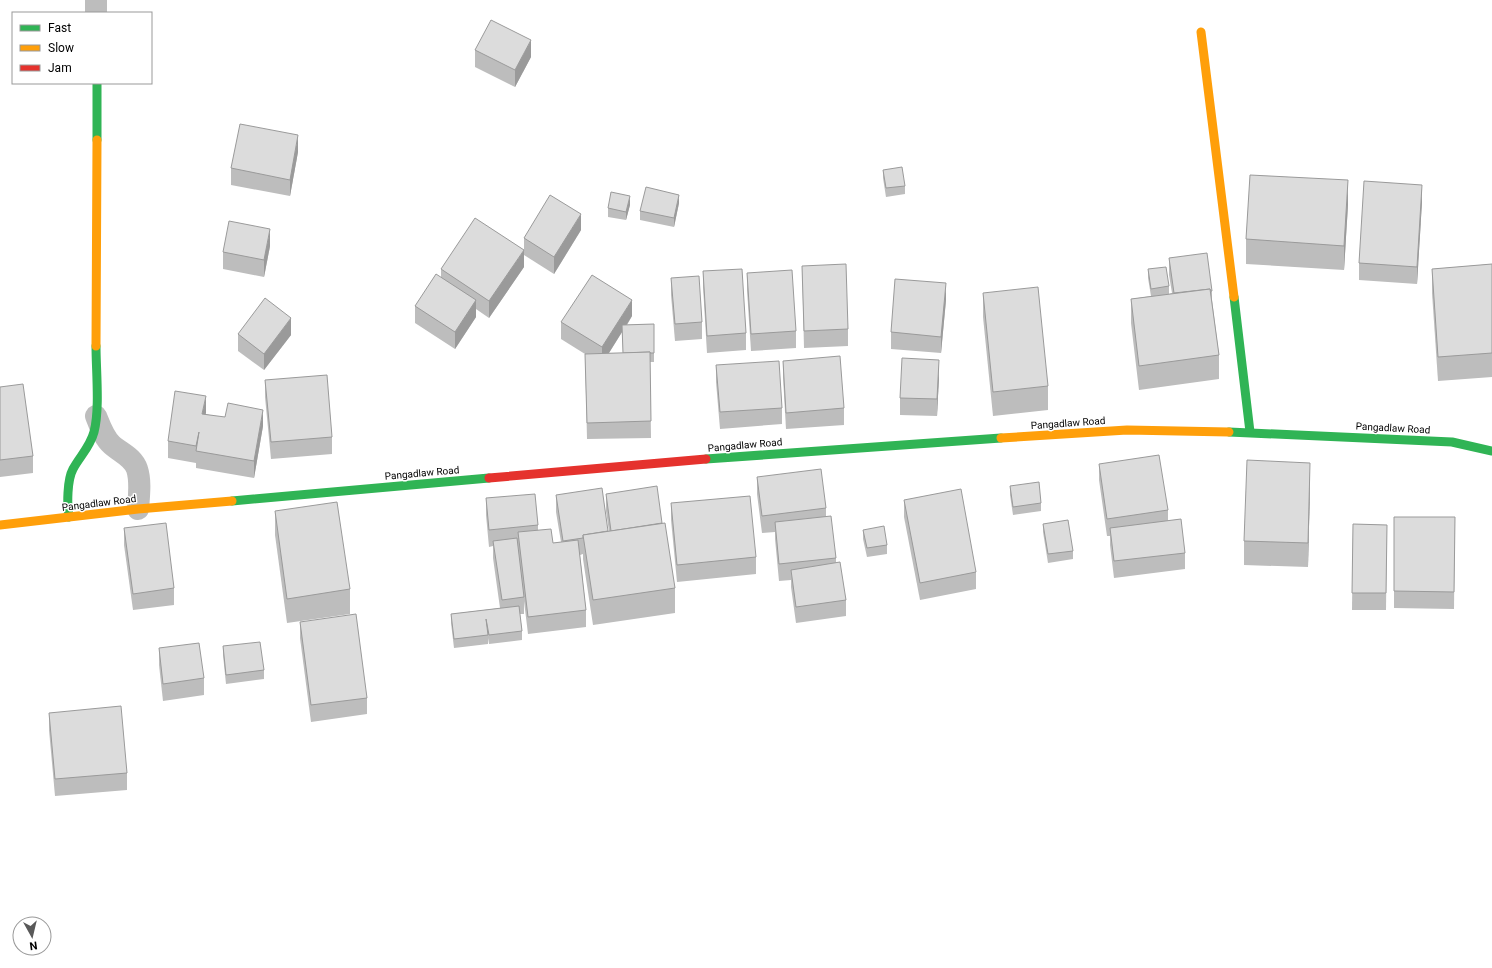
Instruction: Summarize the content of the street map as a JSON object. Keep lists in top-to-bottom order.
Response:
{
  "streets": {
    "street": ["Pangadlaw Road"]
  },
  "legend": ["Fast", "Slow", "Jam"],
  "north": "bottom"
}
